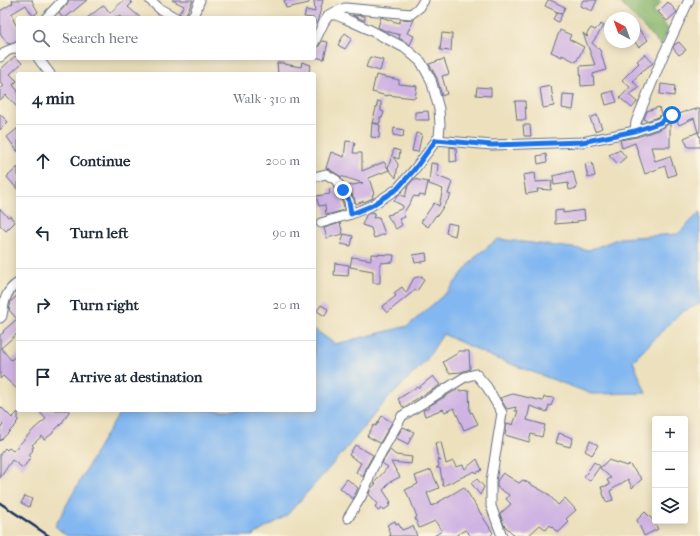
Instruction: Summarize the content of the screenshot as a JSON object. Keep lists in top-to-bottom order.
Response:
{
  "north": "top left",
  "page": {
    "search": "Search here",
    "heading": ["4 min", "Walk · 310 m"],
    "list": [
      ["Continue", "200 m"],
      ["Turn left", "90 m"],
      ["Turn right", "20 m"],
      "Arrive at destination"
    ],
    "map_buttons": ["+", "−"]
  }
}
